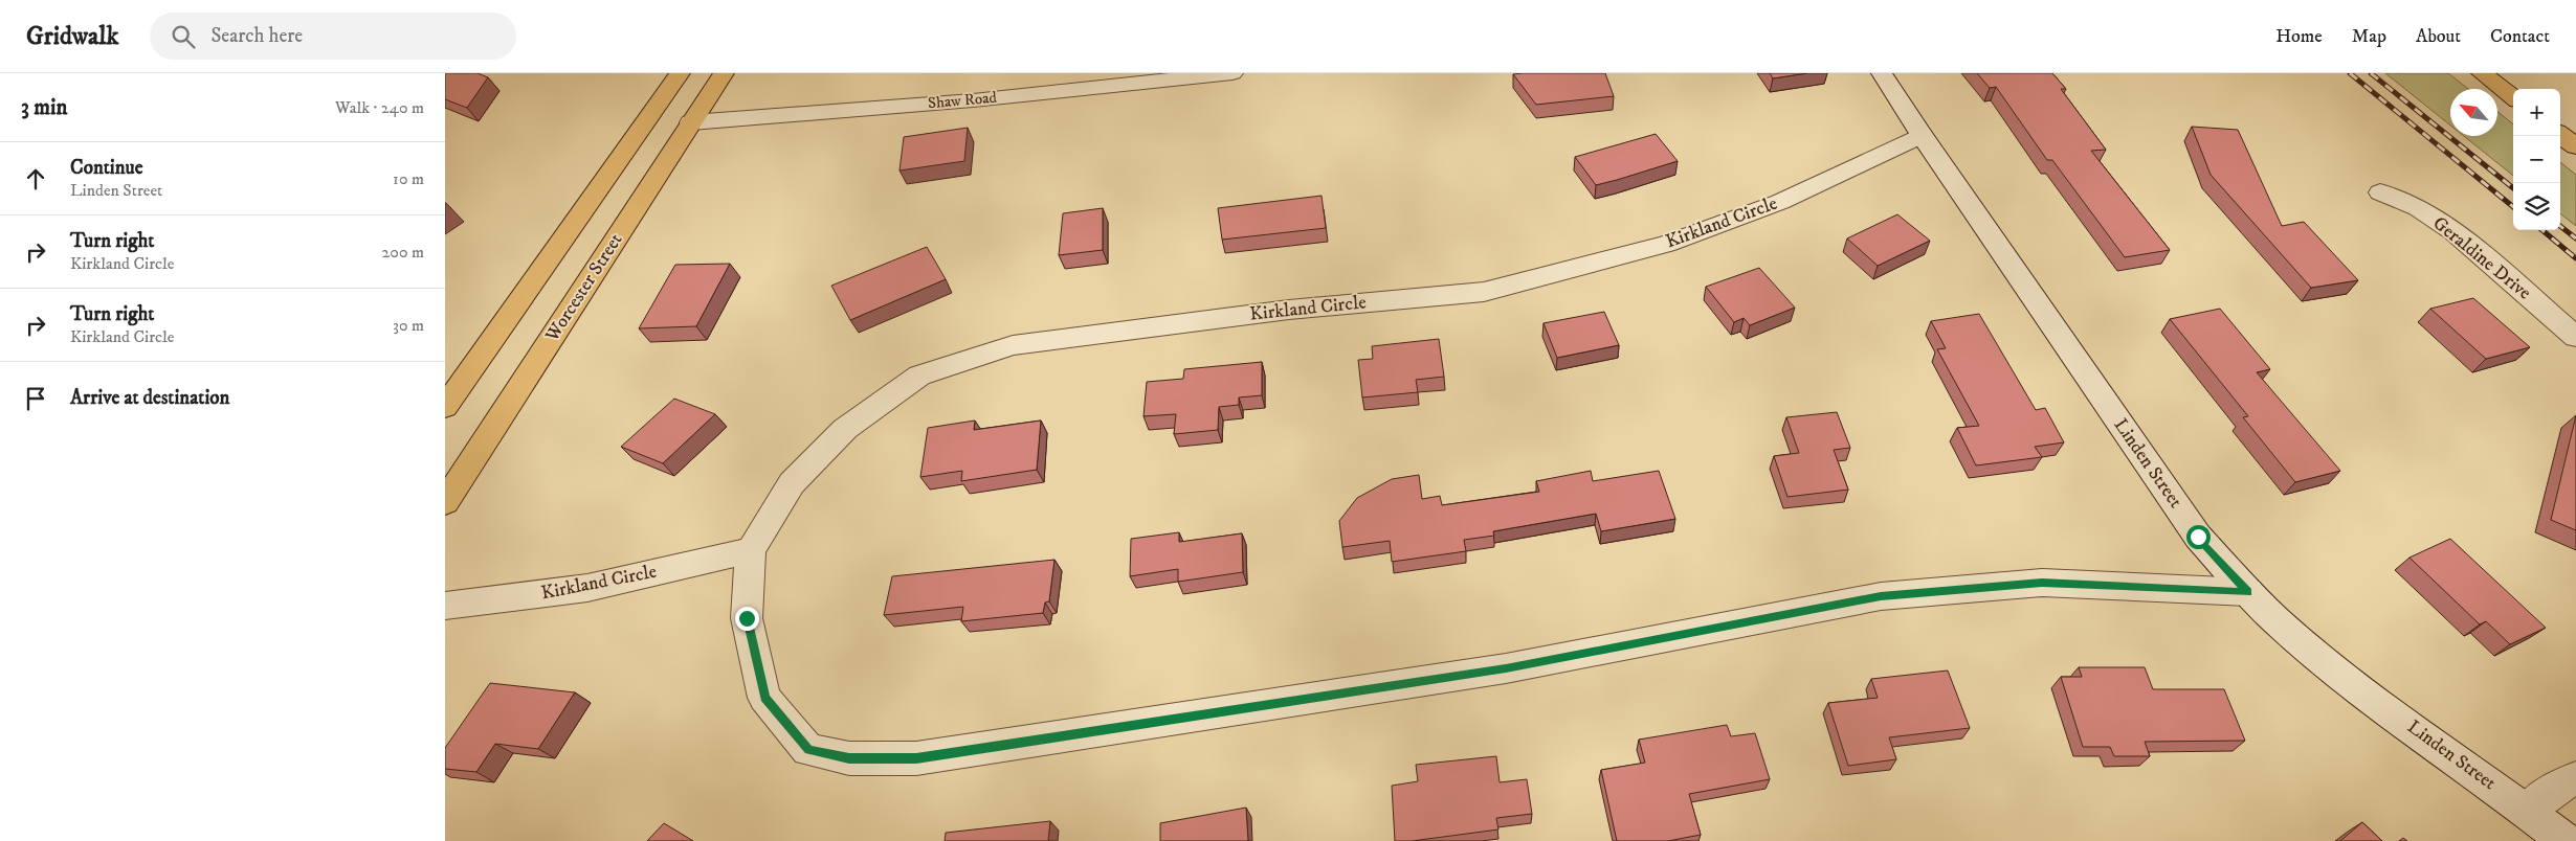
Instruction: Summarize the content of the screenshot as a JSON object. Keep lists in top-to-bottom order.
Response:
{
  "streets": {
    "main road": ["Worcester Street"],
    "street": [
      "Shaw Road",
      "Kirkland Circle",
      "Geraldine Drive",
      "Linden Street"
    ]
  },
  "crossings": [
    ["Shaw Road", "Worcester Street"],
    ["Kirkland Circle", "Linden Street"]
  ],
  "north": "top left",
  "page": {
    "header": "Gridwalk",
    "search": "Search here",
    "nav": [
      "Home",
      "Map",
      "About",
      "Contact"
    ],
    "heading": ["3 min", "Walk · 240 m"],
    "map_buttons": ["+", "−"],
    "list": [
      ["Continue", "Linden Street", "10 m"],
      ["Turn right", "Kirkland Circle", "200 m"],
      ["Turn right", "Kirkland Circle", "30 m"],
      "Arrive at destination"
    ]
  }
}
